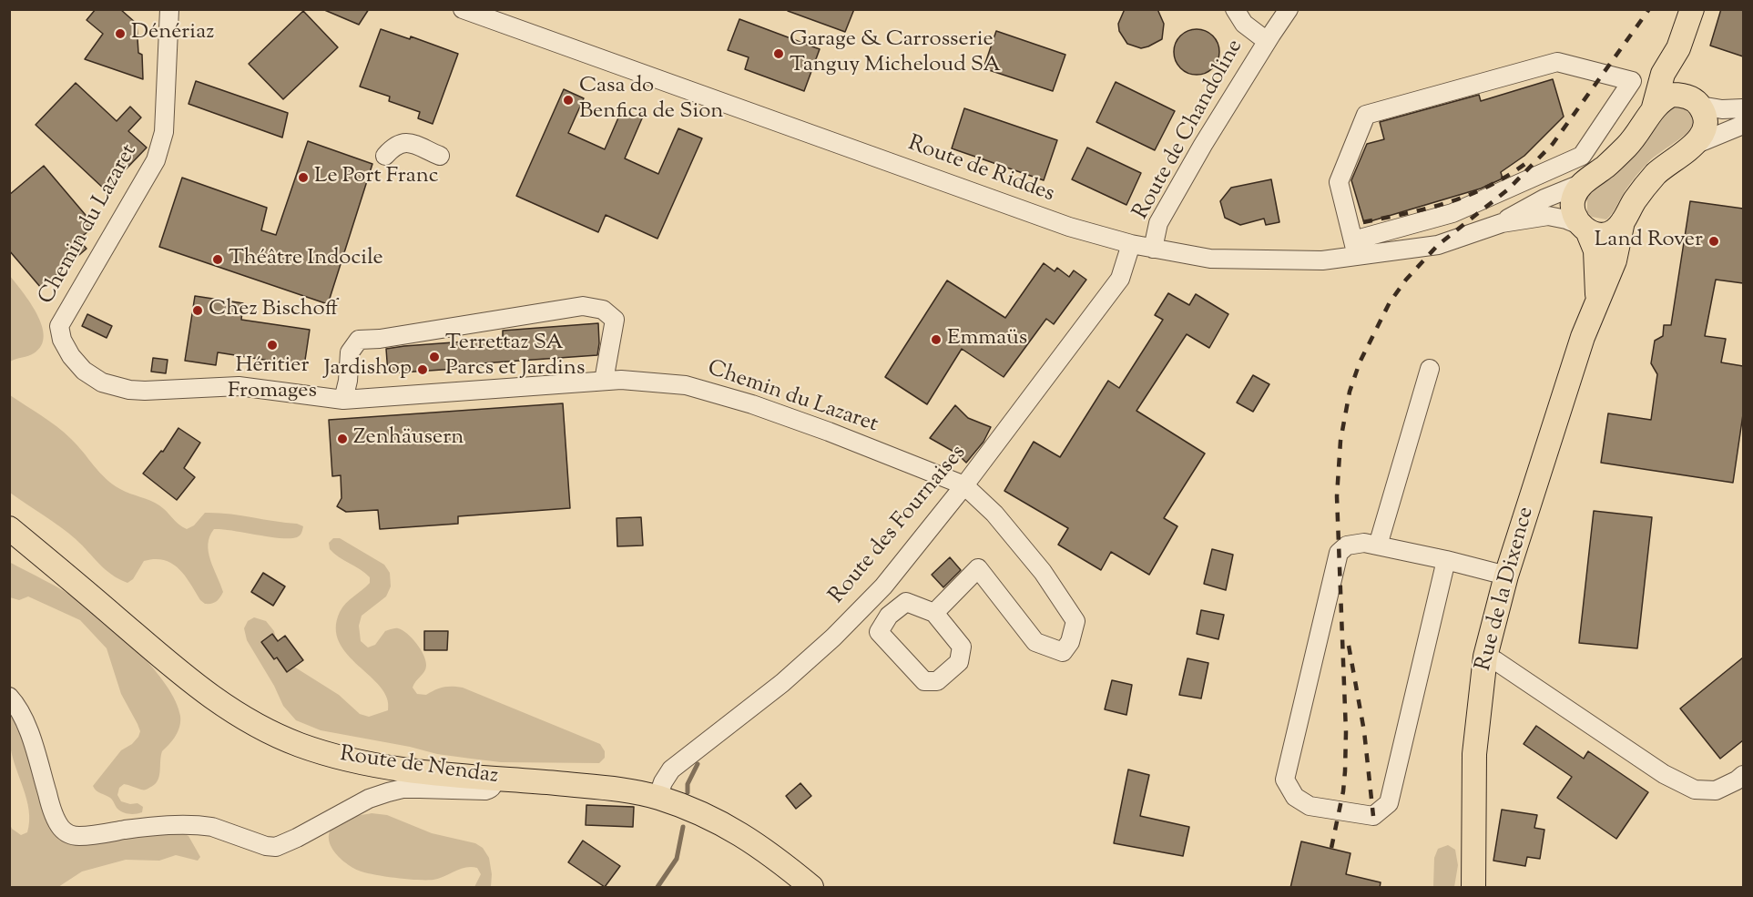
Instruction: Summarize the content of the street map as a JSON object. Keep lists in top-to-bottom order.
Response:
{
  "streets": {
    "main road": ["Rue de la Dixence", "Route de Nendaz"],
    "street": [
      "Route de Chandoline",
      "Route de Riddes",
      "Chemin du Lazaret",
      "Route des Fournaises"
    ]
  },
  "crossings": [
    ["Route de Chandoline", "Route de Riddes"],
    ["Route de Riddes", "Route des Fournaises"],
    ["Route de Riddes", "Rue de la Dixence"],
    ["Chemin du Lazaret", "Route des Fournaises"],
    ["Route des Fournaises", "Route de Nendaz"]
  ],
  "places": [
    "Dénériaz",
    "Garage & Carrosserie Tanguy Micheloud SA",
    "Casa do Benfica de Sion",
    "Le Port Franc",
    "Land Rover",
    "Théâtre Indocile",
    "Chez Bischoff",
    "Emmaüs",
    "Héritier Fromages",
    "Terrettaz SA Parcs et Jardins",
    "Jardishop",
    "Zenhäusern"
  ]
}
